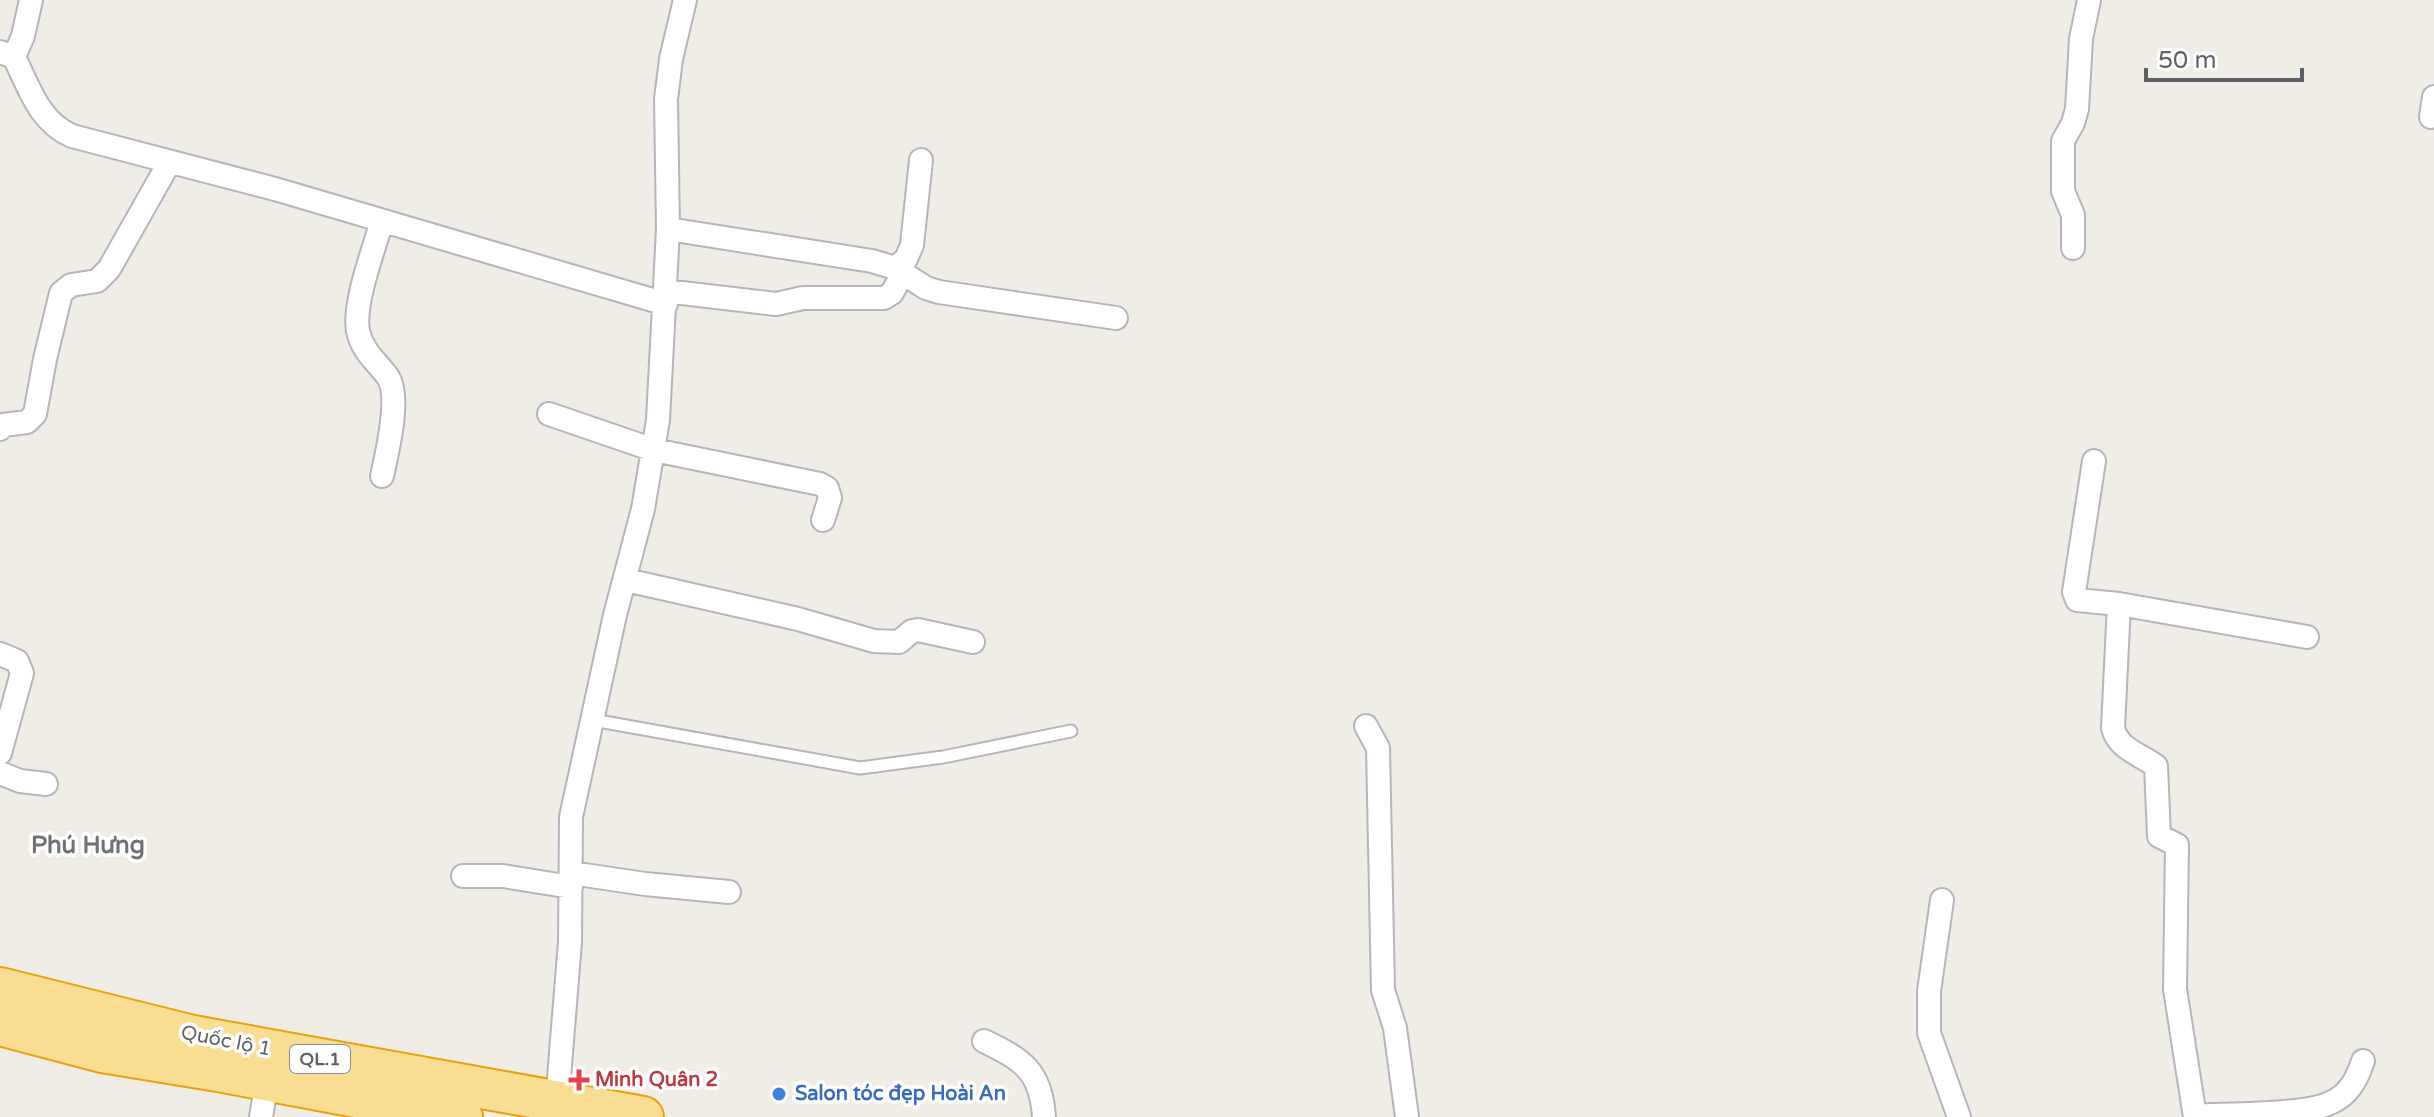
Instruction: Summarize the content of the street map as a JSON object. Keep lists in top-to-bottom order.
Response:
{
  "streets": {
    "highway": ["Quốc lộ 1", "QL.1"]
  },
  "districts": ["Phú Hưng"],
  "places": {
    "health": ["Minh Quân 2"],
    "other": ["Salon tóc đẹp Hoài An"]
  },
  "scale_bar": "50 m"
}
